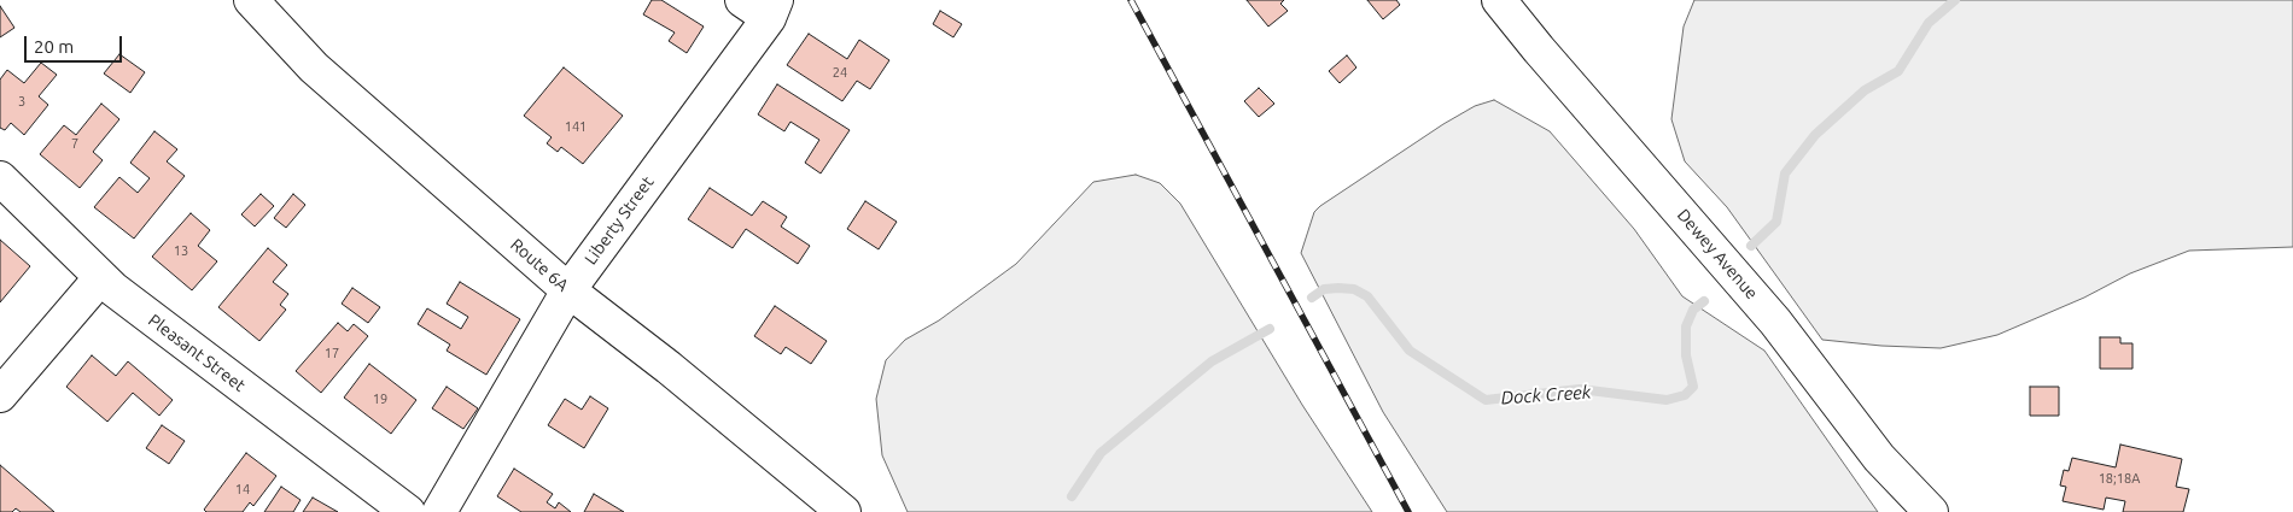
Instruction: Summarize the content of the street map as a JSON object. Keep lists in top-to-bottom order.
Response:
{
  "streets": {
    "street": [
      "Liberty Street",
      "Dewey Avenue",
      "Route 6A",
      "Pleasant Street"
    ]
  },
  "crossings": [
    ["Liberty Street", "Route 6A"]
  ],
  "water": ["Dock Creek"],
  "house_numbers": [
    "24",
    "3",
    "141",
    "7",
    "13",
    "17",
    "19",
    "18;18A",
    "14"
  ],
  "scale_bar": "20 m"
}
